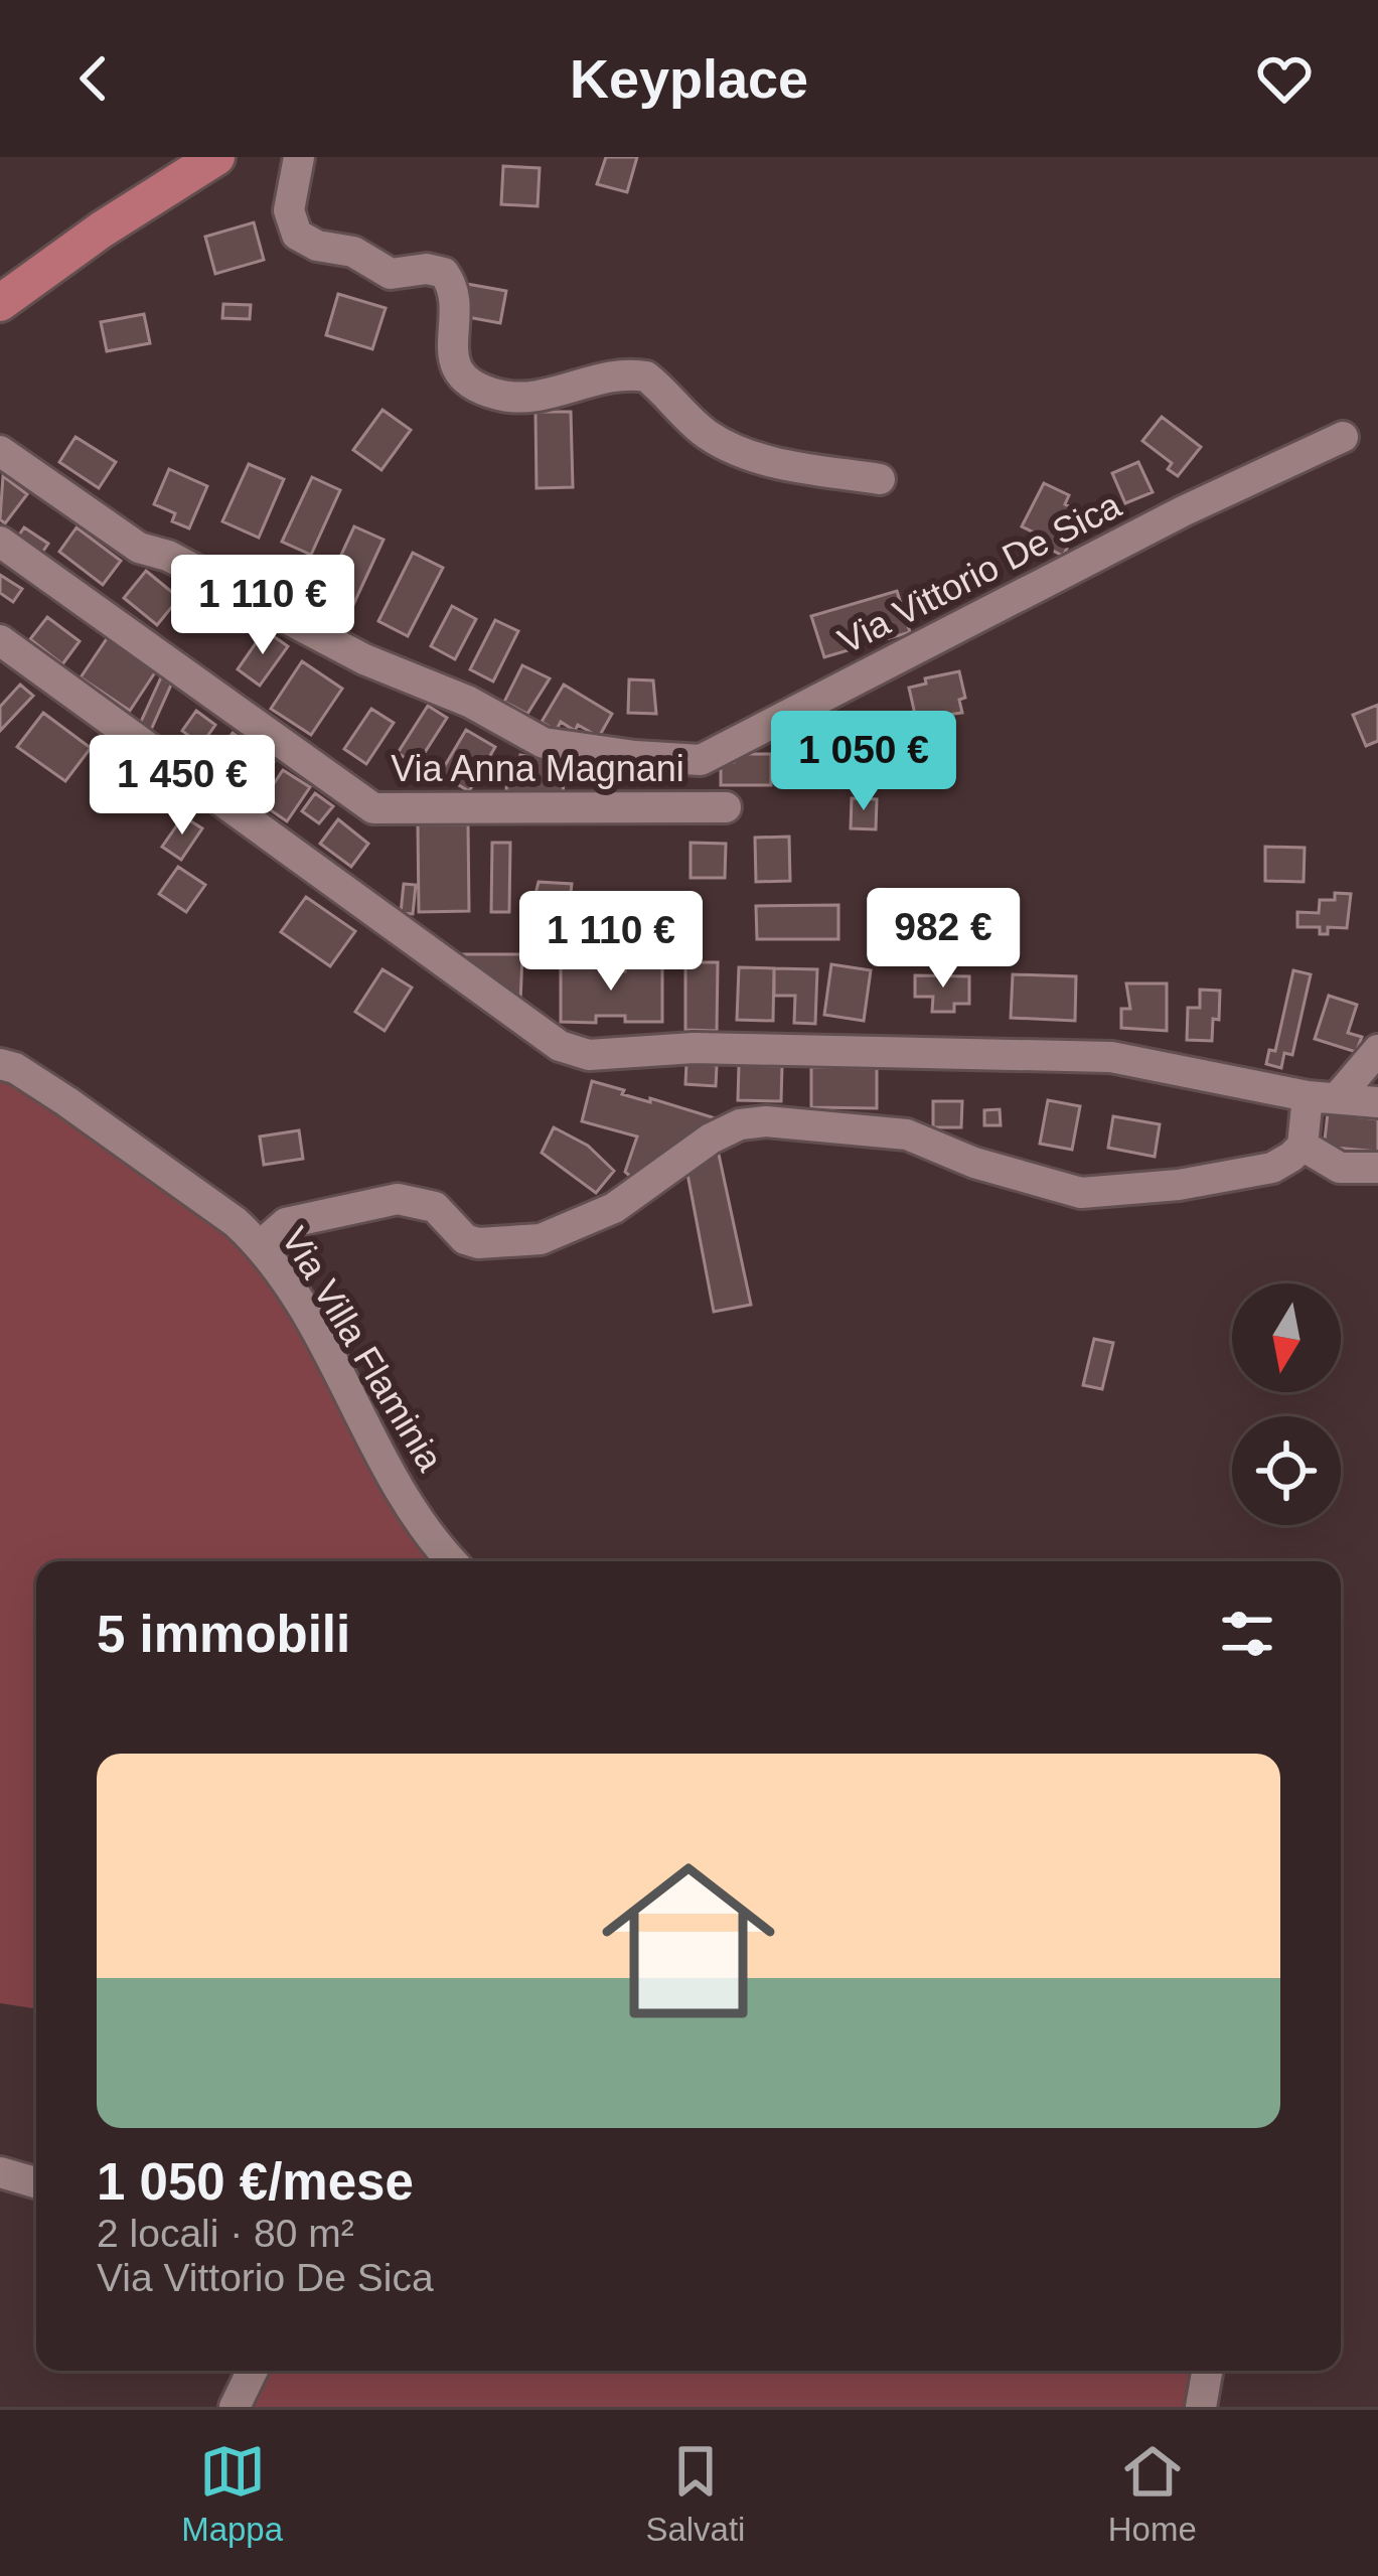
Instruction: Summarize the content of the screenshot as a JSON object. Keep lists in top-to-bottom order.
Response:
{
  "streets": {
    "street": ["Via Vittorio De Sica", "Via Anna Magnani", "Via Villa Flaminia"]
  },
  "north": "bottom",
  "page": {
    "header": "Keyplace",
    "price": [
      "1 110 €",
      "1 050 €",
      "1 450 €",
      "982 €",
      "1 110 €"
    ],
    "heading": "5 immobili",
    "list": [
      {
        "name": "1 050 €/mese",
        "note": "2 locali · 80 m² · Via Vittorio De Sica"
      }
    ],
    "tabs": ["Mappa", "Salvati", "Home"]
  }
}
